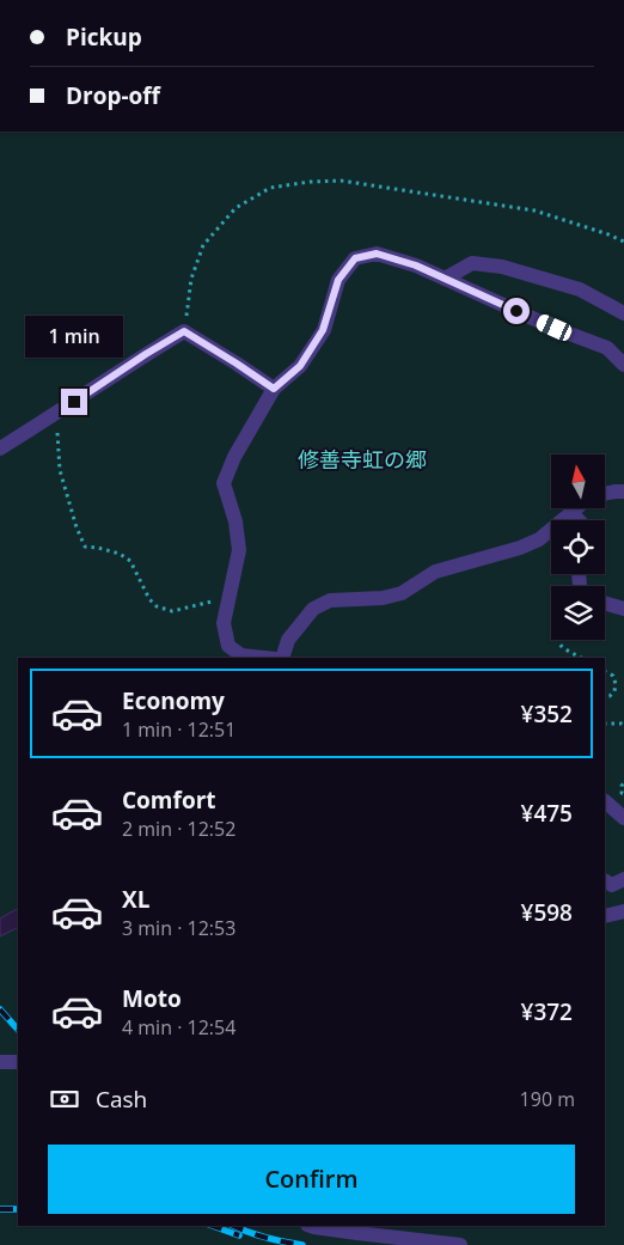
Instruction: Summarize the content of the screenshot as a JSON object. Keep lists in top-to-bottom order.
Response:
{
  "parks": ["修善寺虹の郷"],
  "north": "top",
  "page": {
    "banner": ["Pickup", "Drop-off"],
    "bubble": "1 min",
    "list": [
      {
        "name": "Economy",
        "note": "1 min · 12:51",
        "value": "¥352"
      },
      {
        "name": "Comfort",
        "note": "2 min · 12:52",
        "value": "¥475"
      },
      {
        "name": "XL",
        "note": "3 min · 12:53",
        "value": "¥598"
      },
      {
        "name": "Moto",
        "note": "4 min · 12:54",
        "value": "¥372"
      }
    ],
    "pay": ["Cash", "190 m"],
    "buttons": "Confirm"
  }
}
